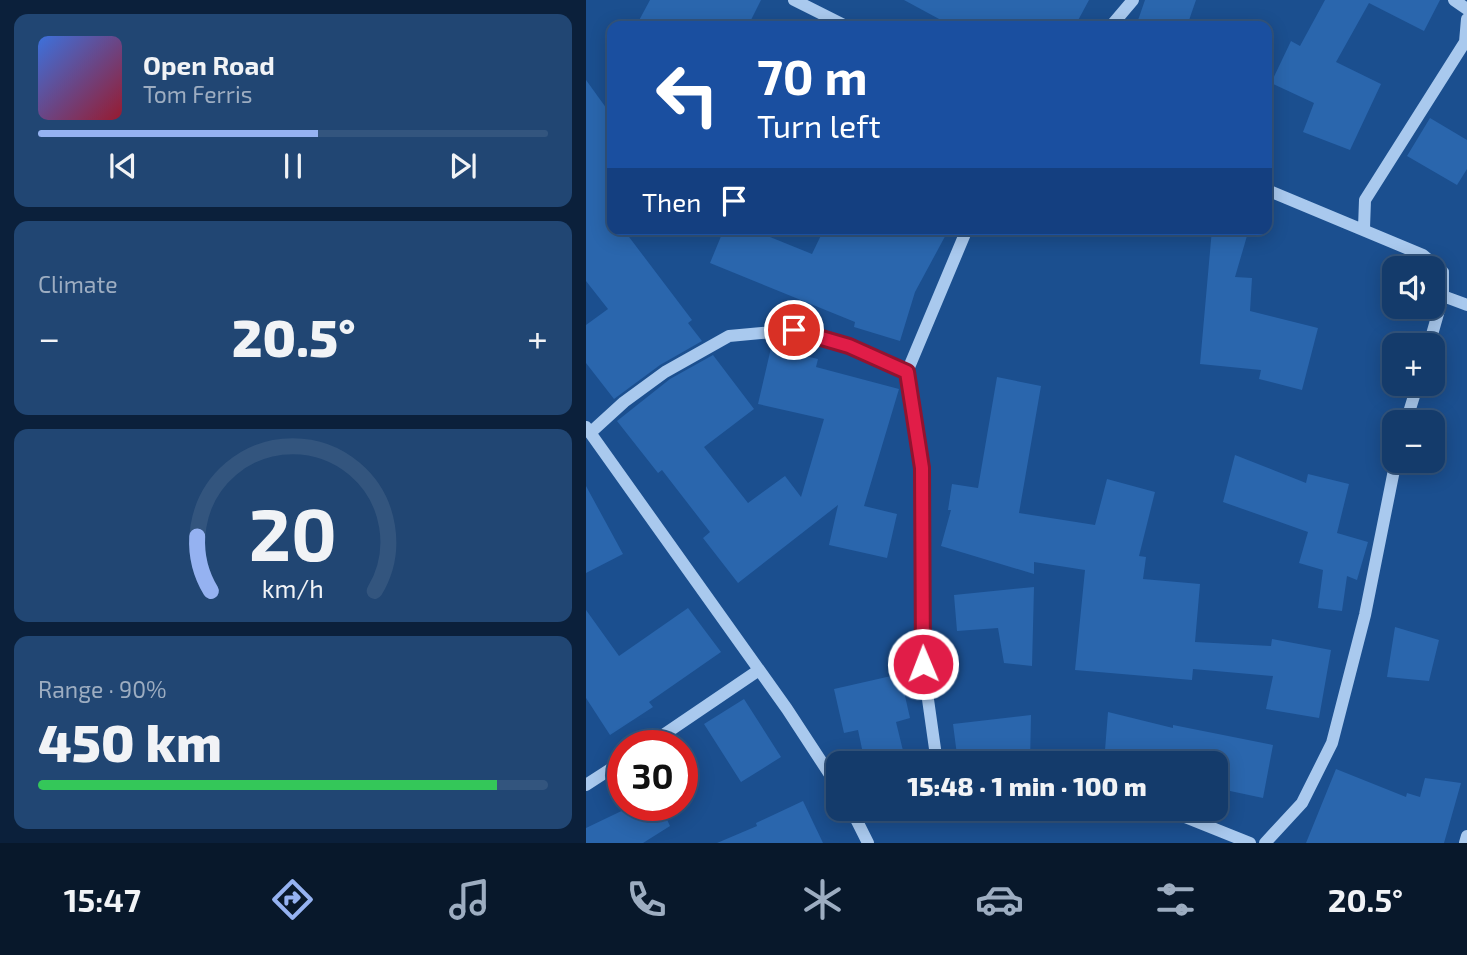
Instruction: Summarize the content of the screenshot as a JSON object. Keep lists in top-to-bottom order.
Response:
{
  "page": {
    "turn": ["70 m", "Turn left"],
    "song": ["Open Road", "Tom Ferris"],
    "then": "Then",
    "tile": [
      "Climate",
      ["Range · 90%", "450 km"]
    ],
    "map_buttons": ["+", "−"],
    "heat": ["−", "20.5°", "+"],
    "limit": "30",
    "trip": "15:48 · 1 min · 100 m",
    "tabs": ["15:47", "20.5°"],
    "gauge": ["20", "km/h"]
  }
}
